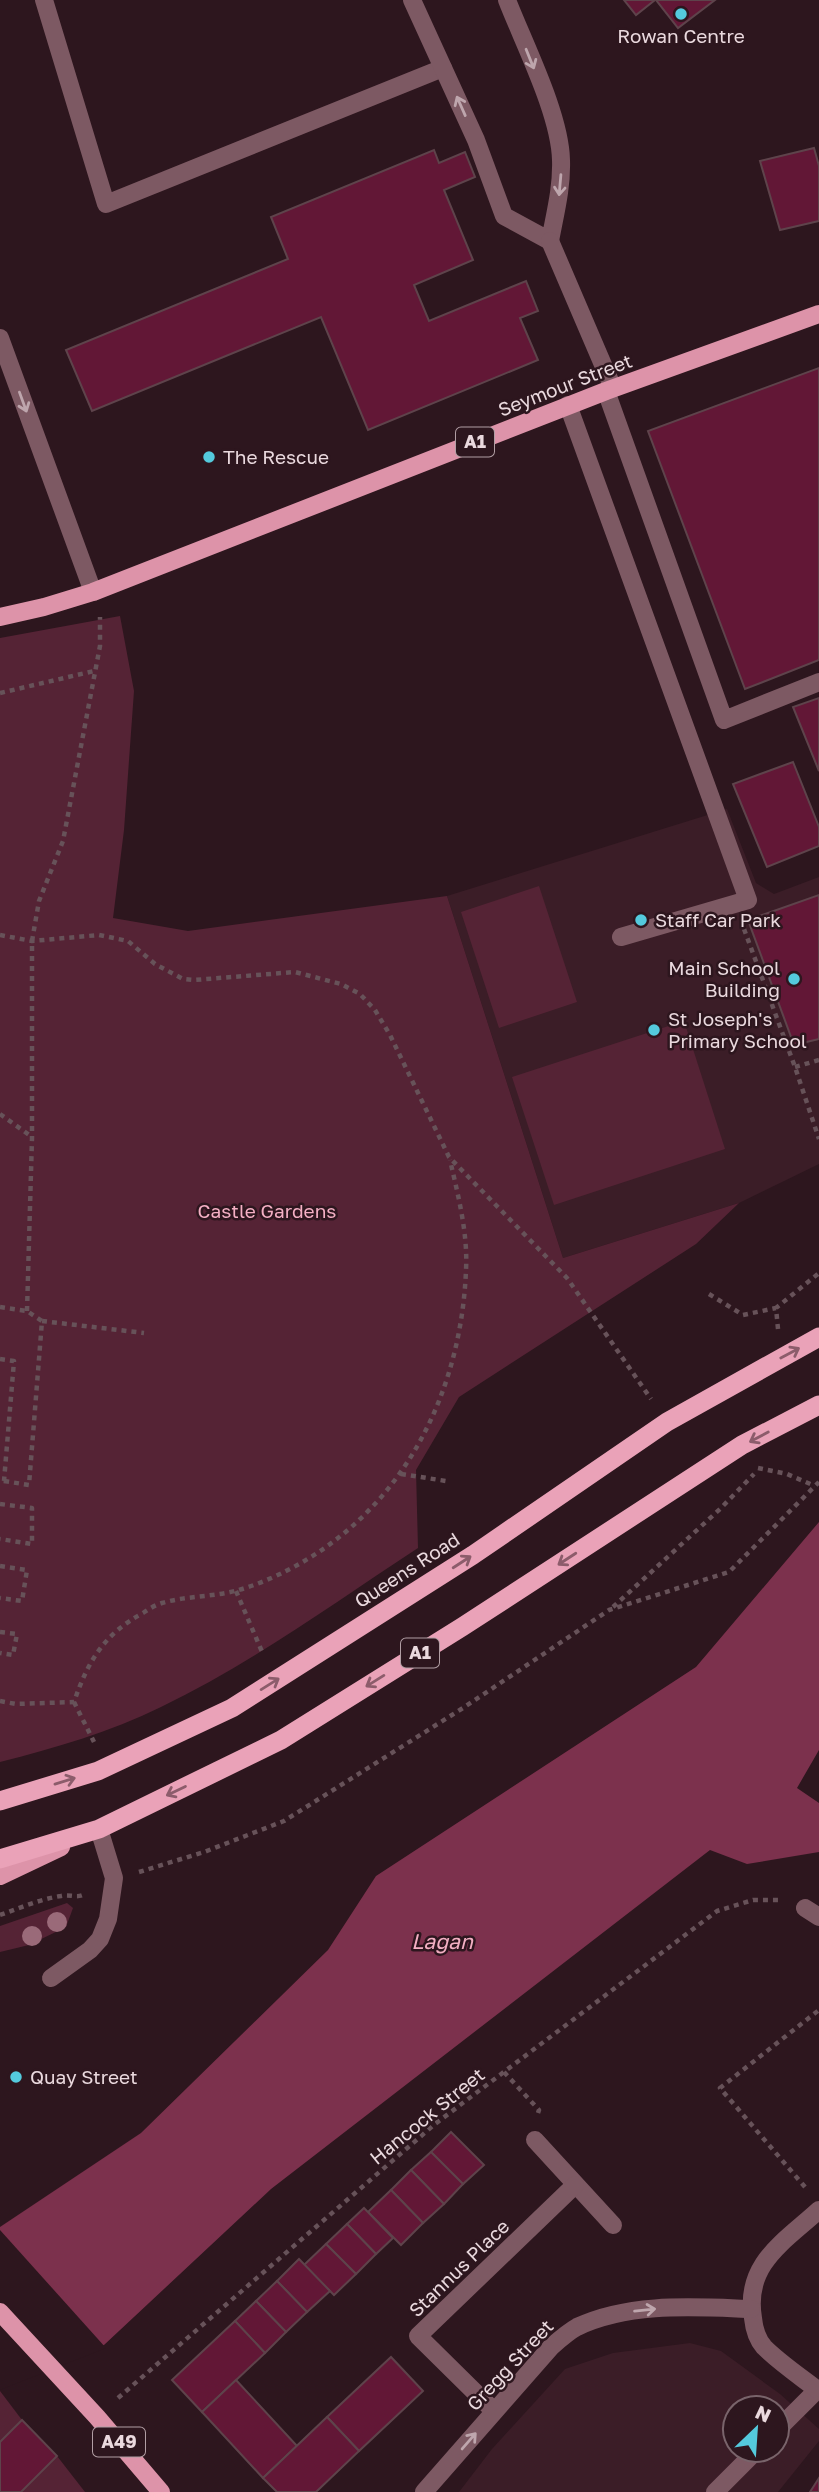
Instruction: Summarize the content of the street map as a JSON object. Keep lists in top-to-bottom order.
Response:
{
  "streets": {
    "highway": ["A1", "Queens Road"],
    "main road": ["Seymour Street", "A49"],
    "street": ["Stannus Place", "Gregg Street"],
    "path": ["Hancock Street"]
  },
  "crossings": [
    ["Seymour Street", "A1"],
    ["Hancock Street", "A49"],
    ["Stannus Place", "Gregg Street"]
  ],
  "one_way": ["Gregg Street"],
  "water": ["Lagan"],
  "parks": ["Castle Gardens"],
  "places": [
    "Rowan Centre",
    "The Rescue",
    "Staff Car Park",
    "Main School Building",
    "St Joseph's Primary School",
    "Quay Street"
  ],
  "north": "top right"
}
